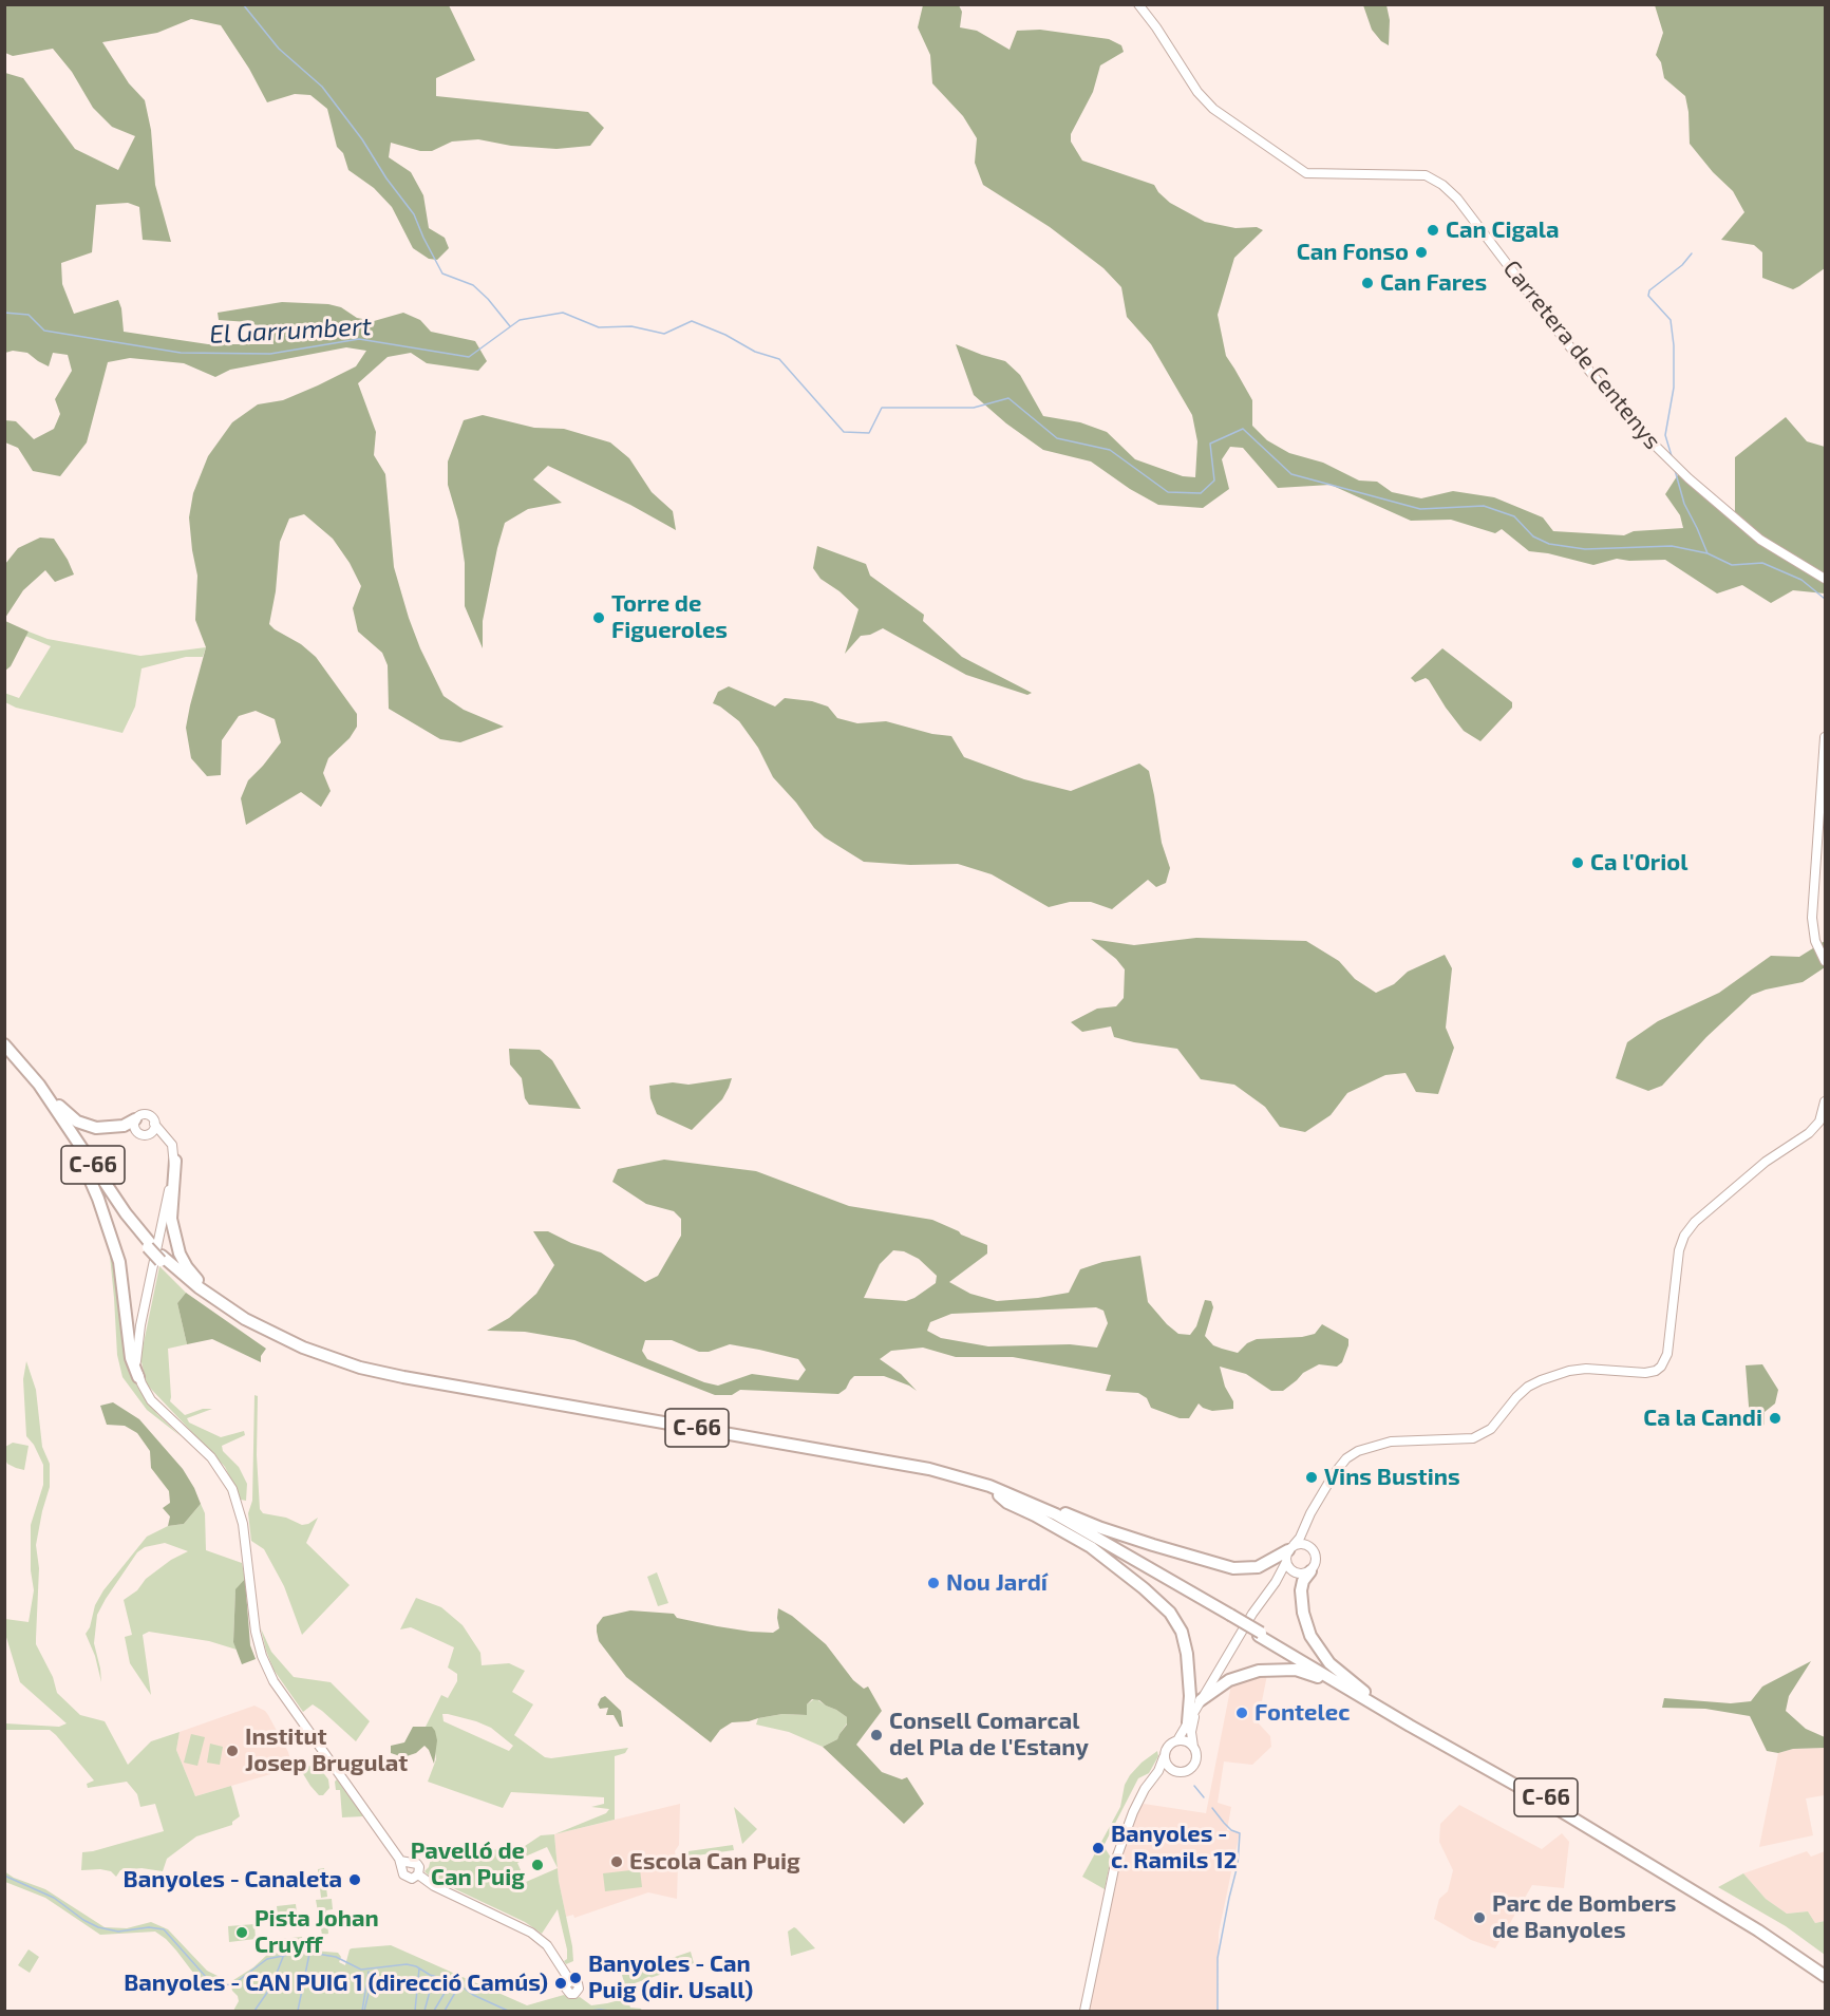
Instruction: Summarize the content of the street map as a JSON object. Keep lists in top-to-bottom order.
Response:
{
  "streets": {
    "highway": ["C-66"],
    "street": ["Carretera de Centenys"]
  },
  "water": ["El Garrumbert"],
  "places": [
    "Can Cigala",
    "Can Fonso",
    "Can Fares",
    "Torre de Figueroles",
    "Ca l'Oriol",
    "Ca la Candi",
    "Vins Bustins",
    "Nou Jardí",
    "Fontelec",
    "Consell Comarcal del Pla de l'Estany",
    "Institut Josep Brugulat",
    "Banyoles - c. Ramils 12",
    "Escola Can Puig",
    "Pavelló de Can Puig",
    "Banyoles - Canaleta",
    "Parc de Bombers de Banyoles",
    "Pista Johan Cruyff",
    "Banyoles - Can Puig (dir. Usall)",
    "Banyoles - CAN PUIG 1 (direcció Camús)"
  ]
}
